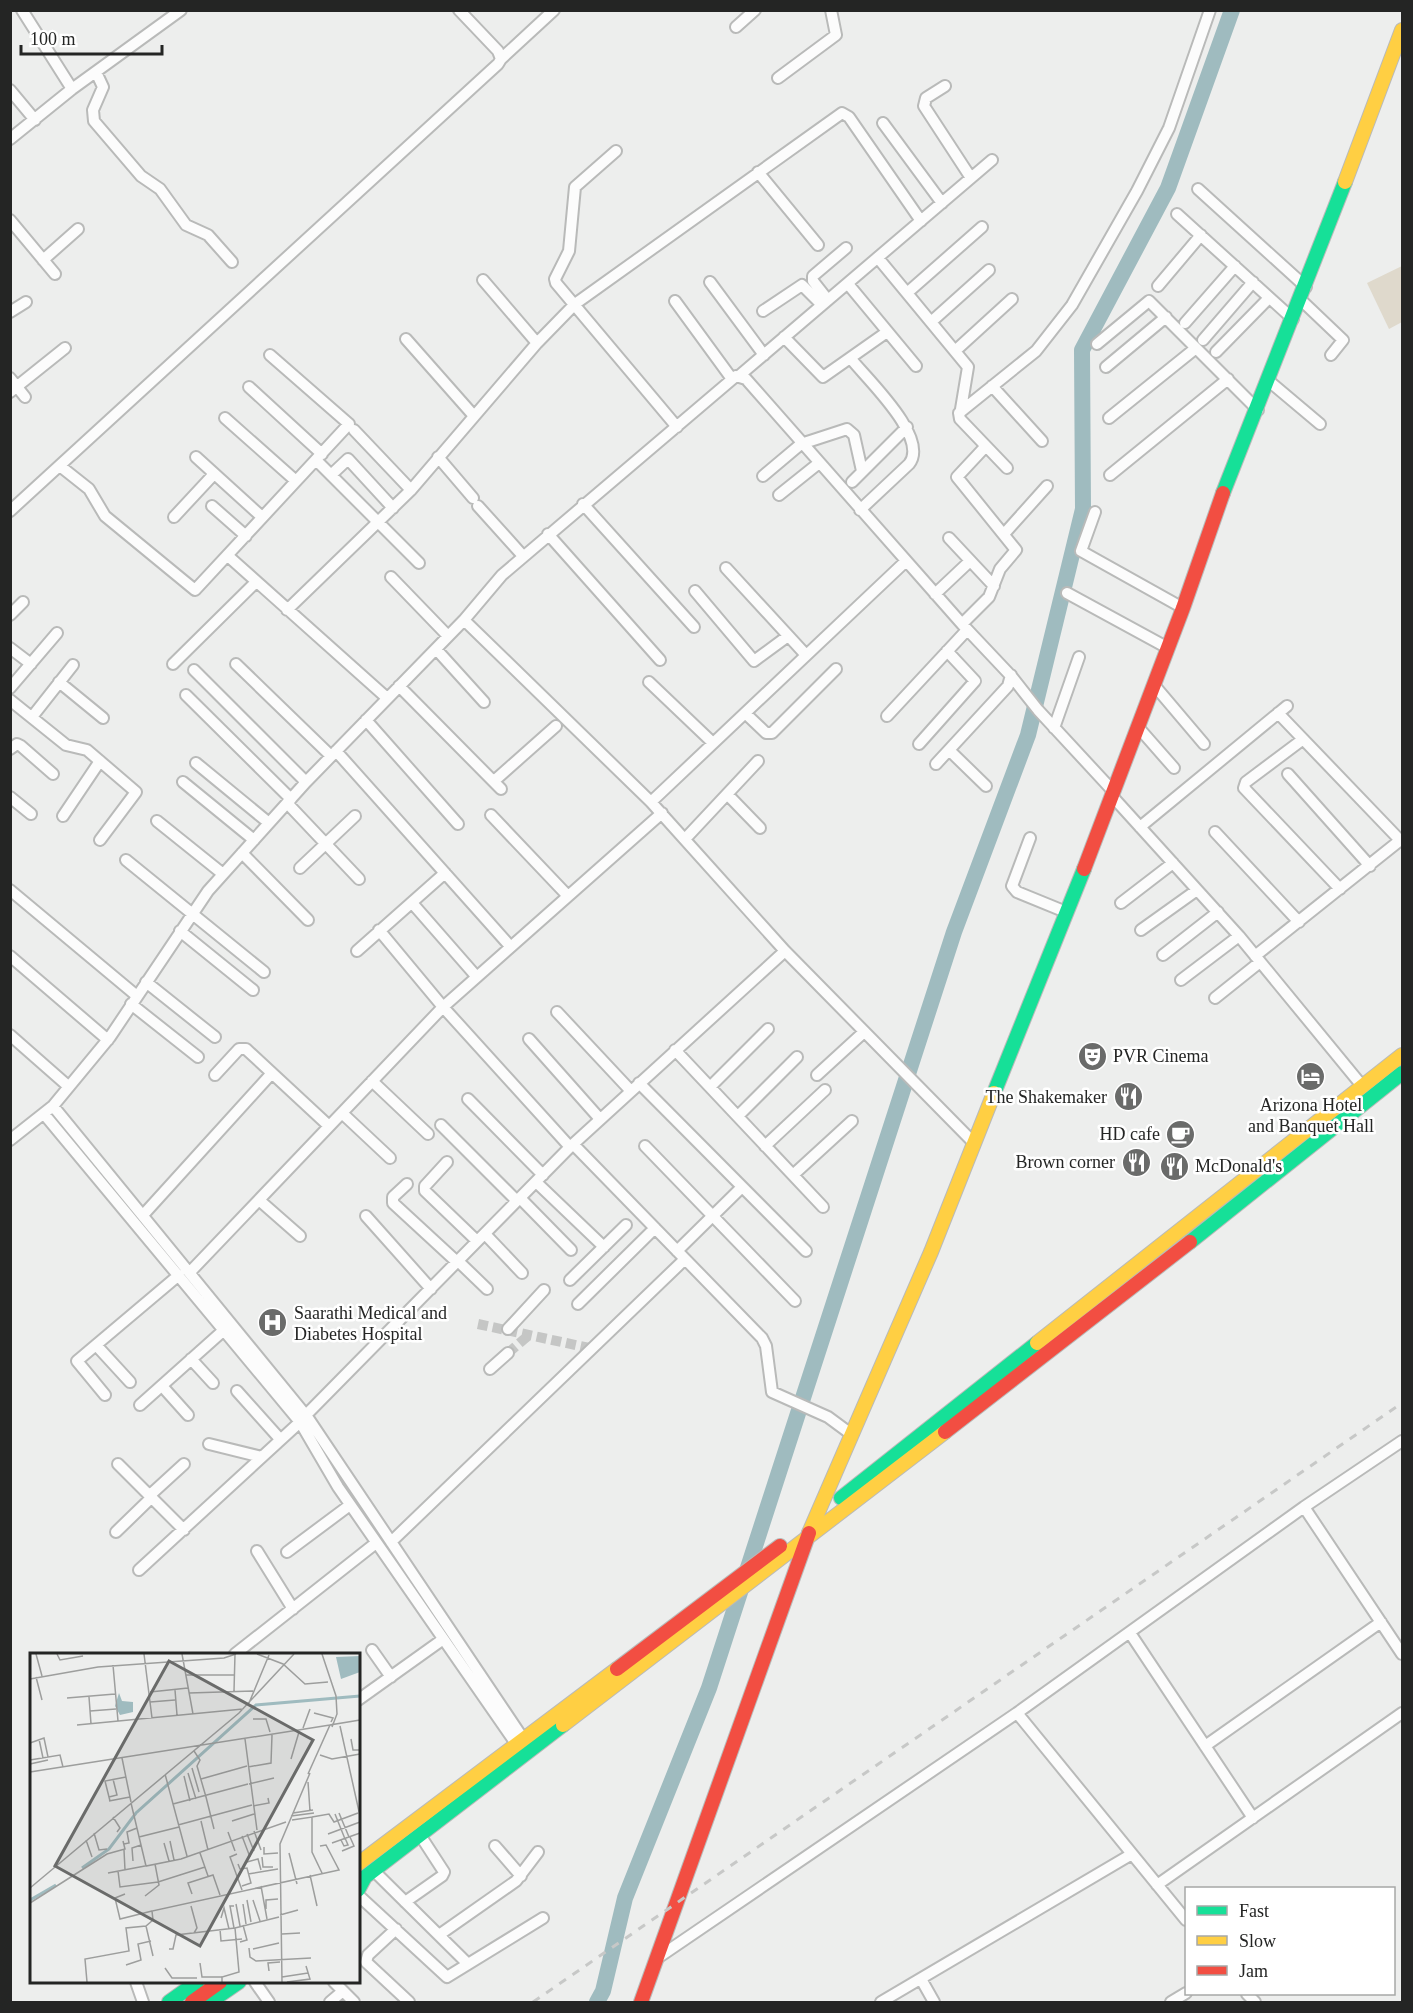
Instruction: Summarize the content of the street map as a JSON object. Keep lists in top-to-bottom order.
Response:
{
  "places": {
    "theatre": ["PVR Cinema"],
    "hotel": ["Arizona Hotel and Banquet Hall"],
    "restaurant": ["The Shakemaker", "Brown corner", "McDonald's"],
    "cafe": ["HD cafe"],
    "hospital": ["Saarathi Medical and Diabetes Hospital"]
  },
  "legend": ["Fast", "Slow", "Jam"],
  "scale_bar": "100 m"
}
